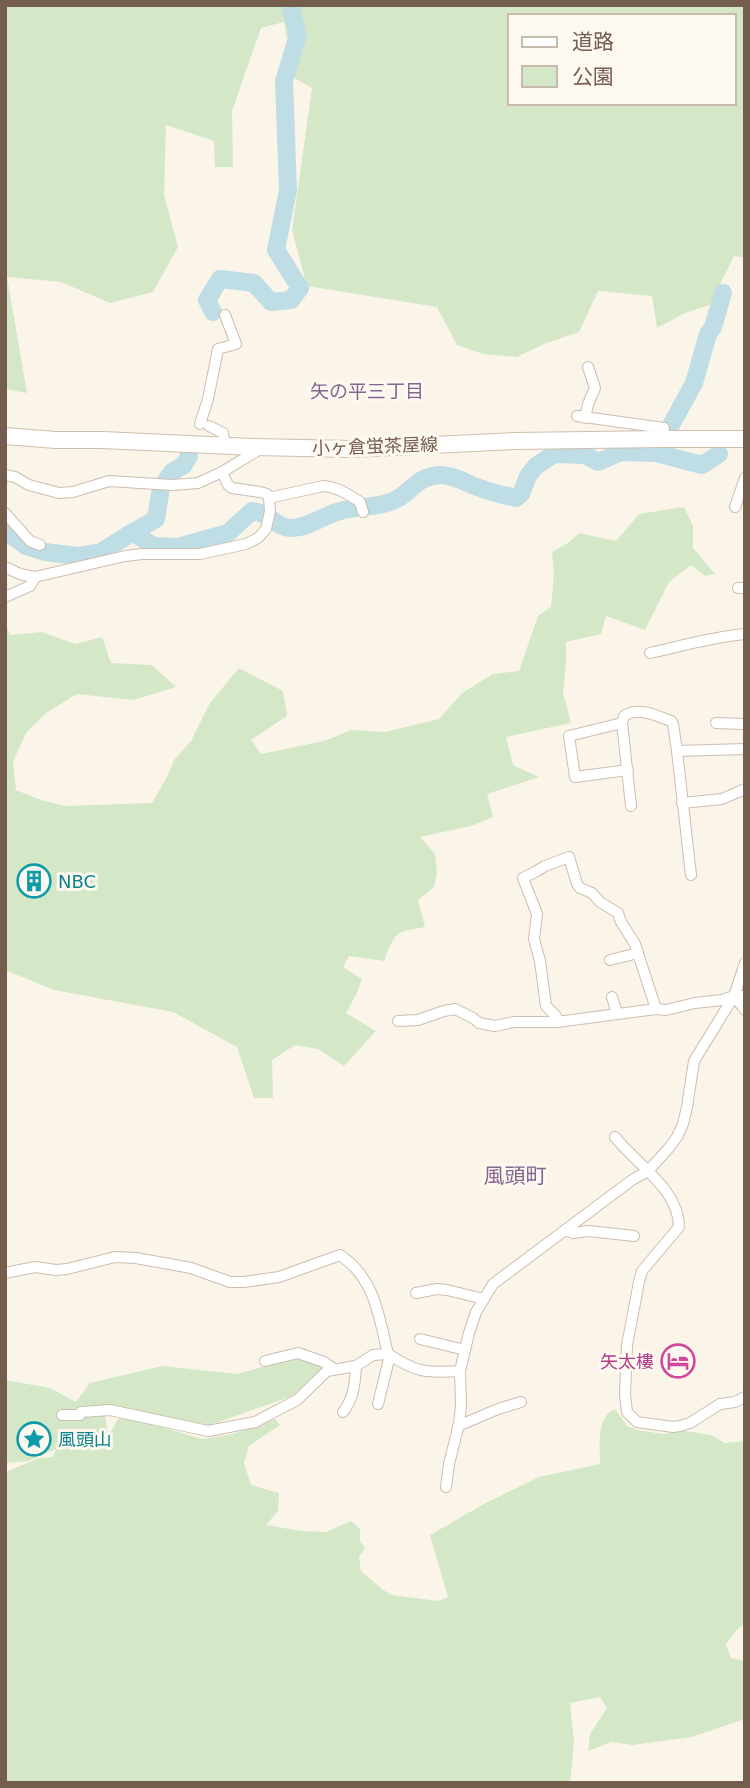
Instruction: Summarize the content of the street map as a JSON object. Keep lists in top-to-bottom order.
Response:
{
  "streets": {
    "street": ["小ヶ倉蛍茶屋線"]
  },
  "districts": ["矢の平三丁目", "風頭町"],
  "places": {
    "building": ["NBC"],
    "hotel": ["矢太樓"],
    "place": ["風頭山"]
  },
  "legend": ["道路", "公園"]
}
